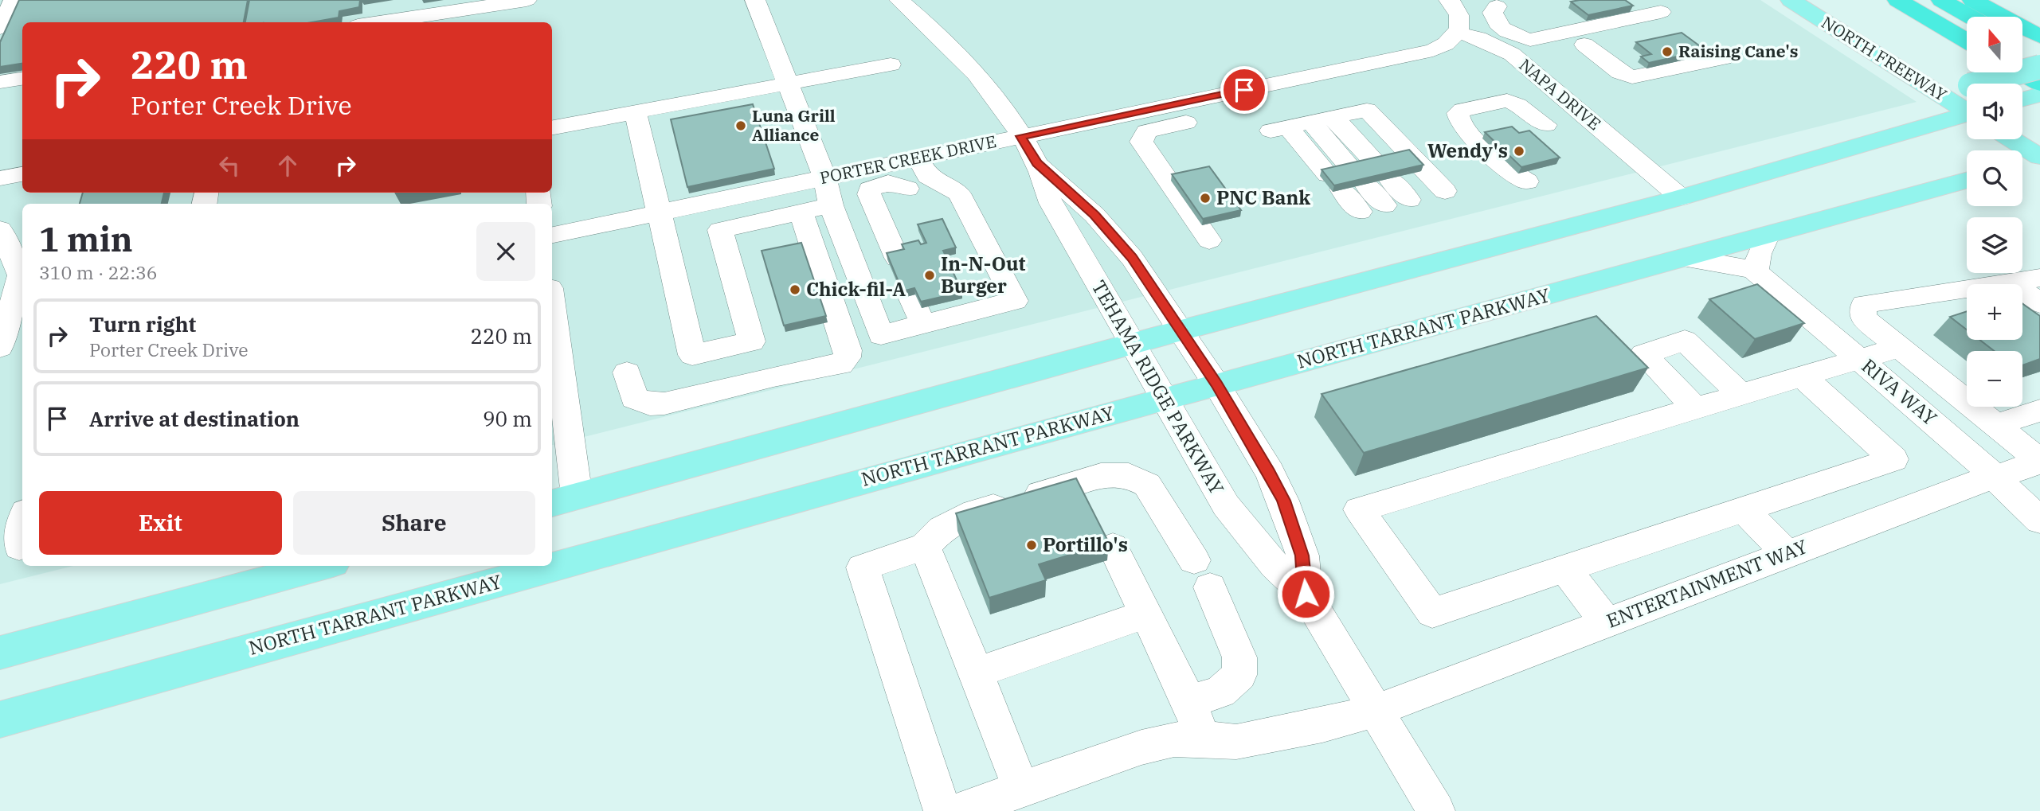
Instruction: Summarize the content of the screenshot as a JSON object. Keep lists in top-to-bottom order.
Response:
{
  "streets": {
    "main road": ["NORTH FREEWAY", "NORTH TARRANT PARKWAY"],
    "street": [
      "NAPA DRIVE",
      "PORTER CREEK DRIVE",
      "TEHAMA RIDGE PARKWAY",
      "RIVA WAY",
      "ENTERTAINMENT WAY"
    ]
  },
  "crossings": [
    ["NAPA DRIVE", "PORTER CREEK DRIVE"],
    ["PORTER CREEK DRIVE", "TEHAMA RIDGE PARKWAY"],
    ["NORTH TARRANT PARKWAY", "TEHAMA RIDGE PARKWAY"],
    ["TEHAMA RIDGE PARKWAY", "ENTERTAINMENT WAY"],
    ["RIVA WAY", "ENTERTAINMENT WAY"]
  ],
  "places": [
    "Raising Cane's",
    "Luna Grill Alliance",
    "Wendy's",
    "PNC Bank",
    "In-N-Out Burger",
    "Chick-fil-A",
    "Portillo's"
  ],
  "north": "top",
  "page": {
    "map_buttons": ["+", "−"],
    "turn": ["220 m", "Porter Creek Drive"],
    "heading": ["1 min", "310 m · 22:36"],
    "list": [
      {
        "name": "Turn right",
        "note": "Porter Creek Drive",
        "value": "220 m"
      },
      {
        "name": "Arrive at destination",
        "value": "90 m"
      }
    ],
    "buttons": ["Exit", "Share"]
  }
}
